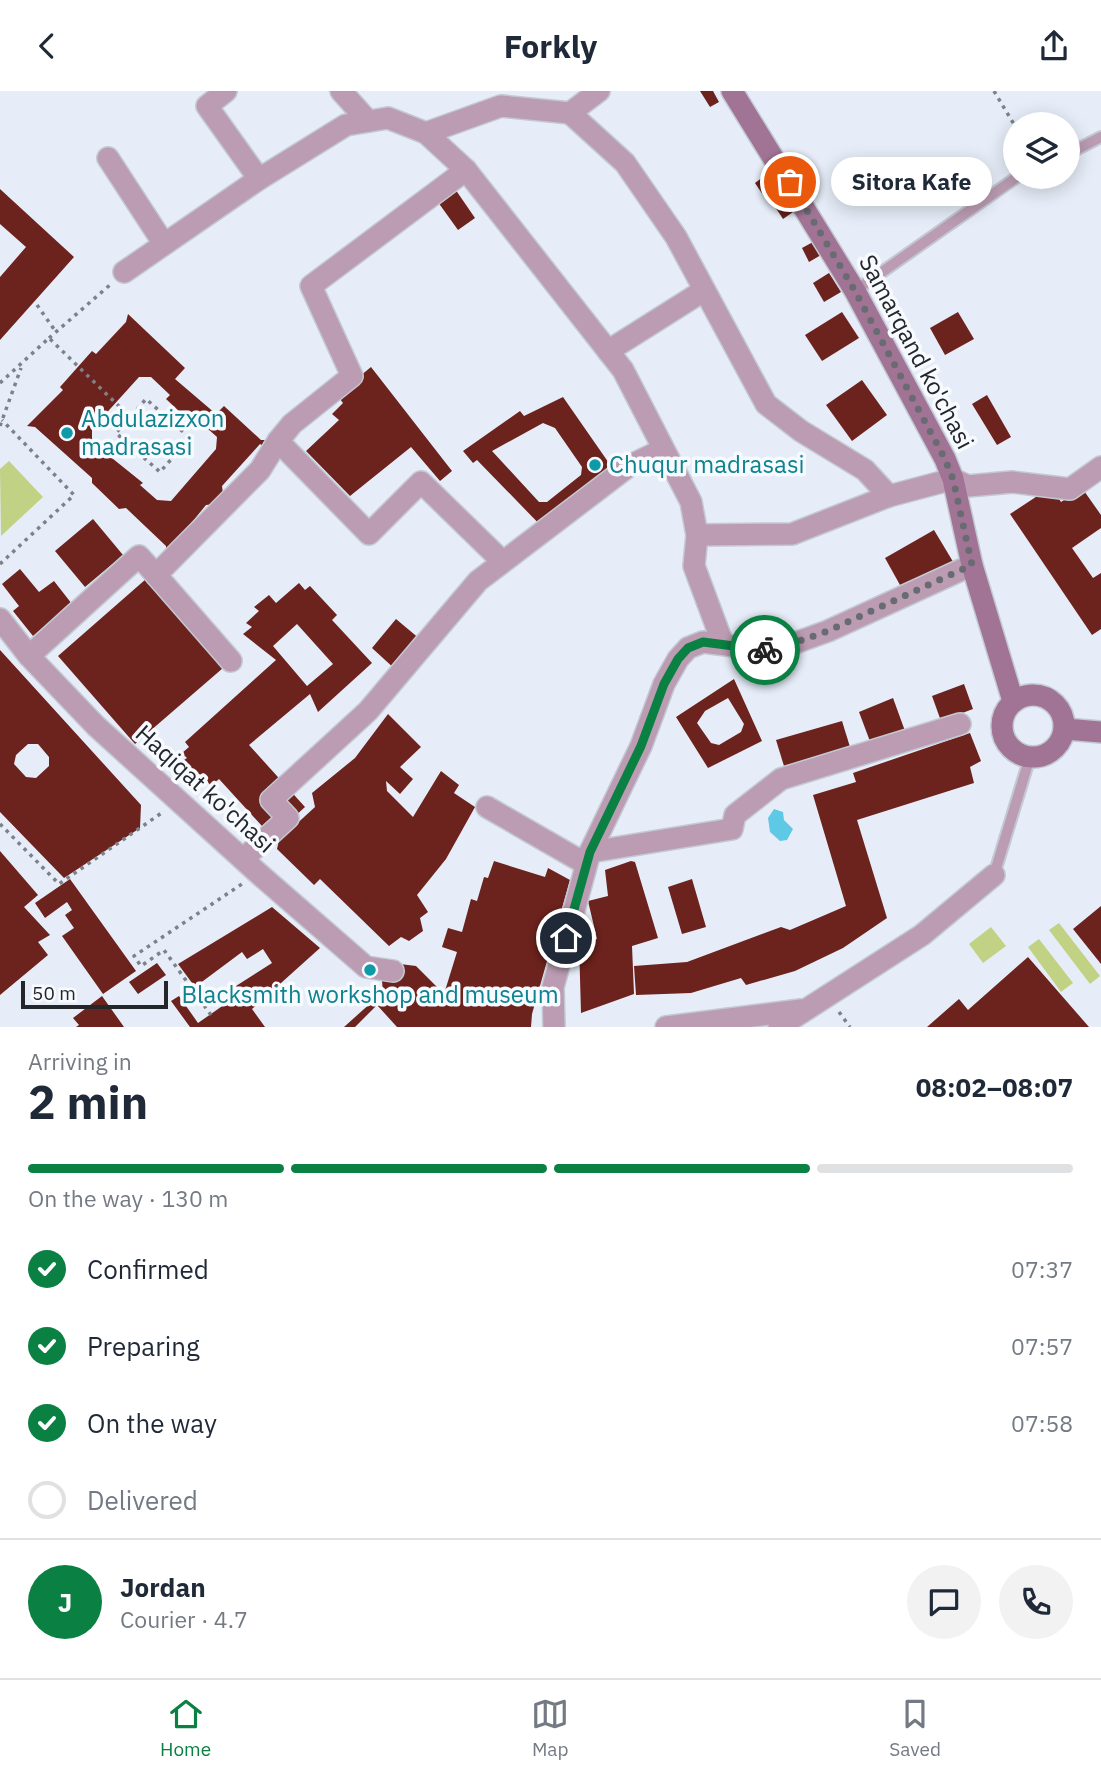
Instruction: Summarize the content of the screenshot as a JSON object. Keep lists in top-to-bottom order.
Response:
{
  "streets": {
    "street": ["Samarqand ko'chasi", "Haqiqat ko'chasi"]
  },
  "places": [
    "Sitora Kafe",
    "Abdulazizxon madrasasi",
    "Chuqur madrasasi",
    "Blacksmith workshop and museum"
  ],
  "scale_bar": "50 m",
  "page": {
    "header": "Forkly",
    "bubble": "Sitora Kafe",
    "scale": "50 m",
    "heading": ["2 min", "Arriving in", "08:02–08:07"],
    "panel": ["Jordan", "Courier · 4.7"],
    "bar": "On the way · 130 m",
    "list": [
      ["Confirmed", "07:37"],
      ["Preparing", "07:57"],
      ["On the way", "07:58"],
      "Delivered"
    ],
    "round": "J",
    "tabs": ["Home", "Map", "Saved"]
  }
}
